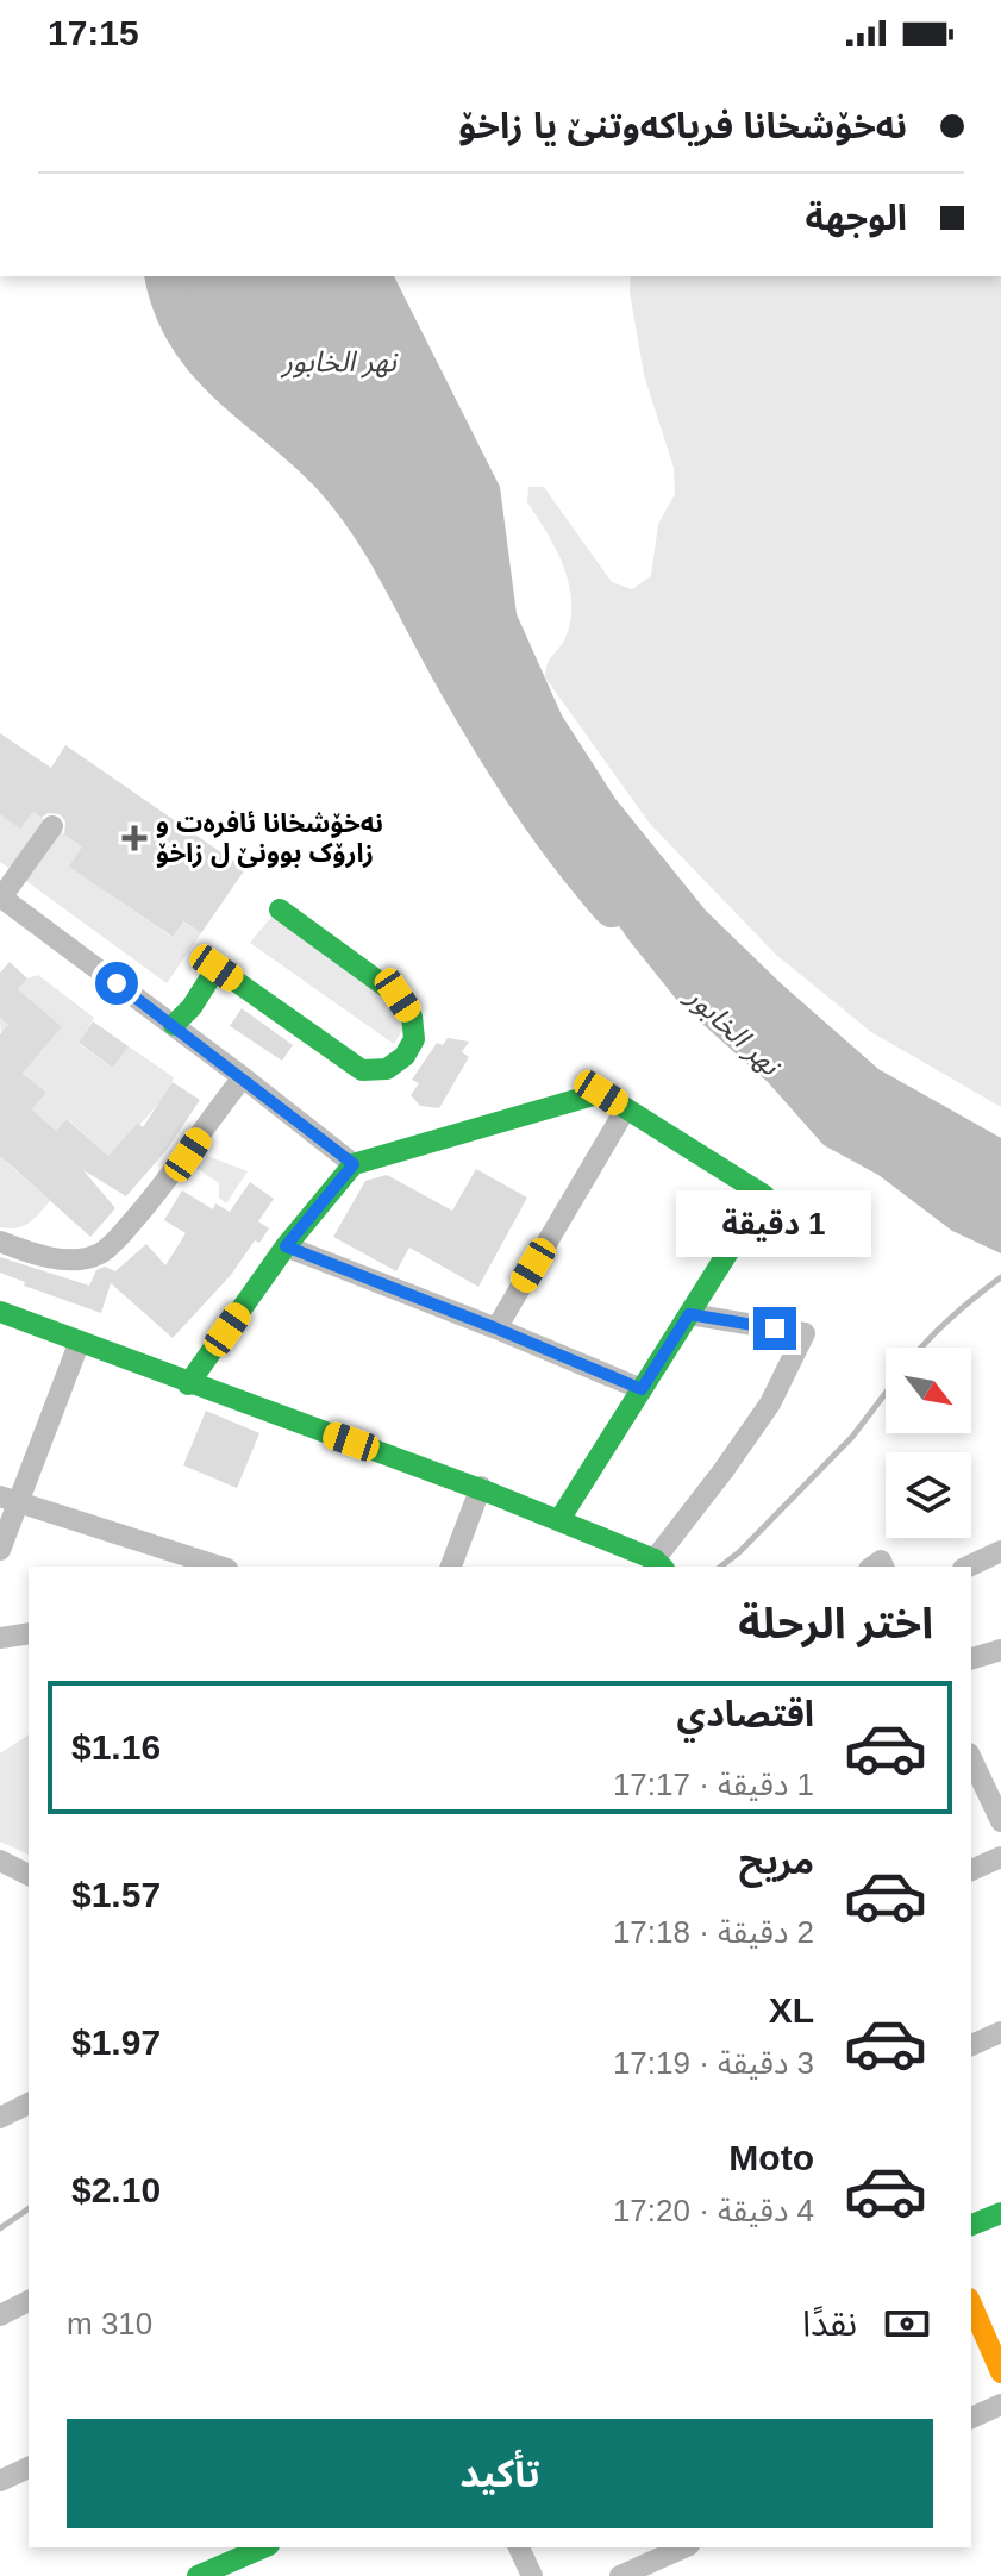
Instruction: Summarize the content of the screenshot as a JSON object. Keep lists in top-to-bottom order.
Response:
{
  "water": ["نهر الخابور"],
  "places": {
    "health": ["نەخۆشخانا ئافرەت و زارۆک بوونێ ل زاخۆ"]
  },
  "north": "bottom right",
  "page": {
    "status": "17:15",
    "banner": ["نه‌خۆشخانا فرياكه‌وتنێ يا زاخۆ", "الوجهة"],
    "bubble": "1 دقيقة",
    "heading": "اختر الرحلة",
    "list": [
      {
        "name": "اقتصادي",
        "note": "1 دقيقة · 17:17",
        "value": "$1.16"
      },
      {
        "name": "مريح",
        "note": "2 دقيقة · 17:18",
        "value": "$1.57"
      },
      {
        "name": "XL",
        "note": "3 دقيقة · 17:19",
        "value": "$1.97"
      },
      {
        "name": "Moto",
        "note": "4 دقيقة · 17:20",
        "value": "$2.10"
      }
    ],
    "pay": ["نقدًا", "310 m"],
    "buttons": "تأكيد"
  }
}
